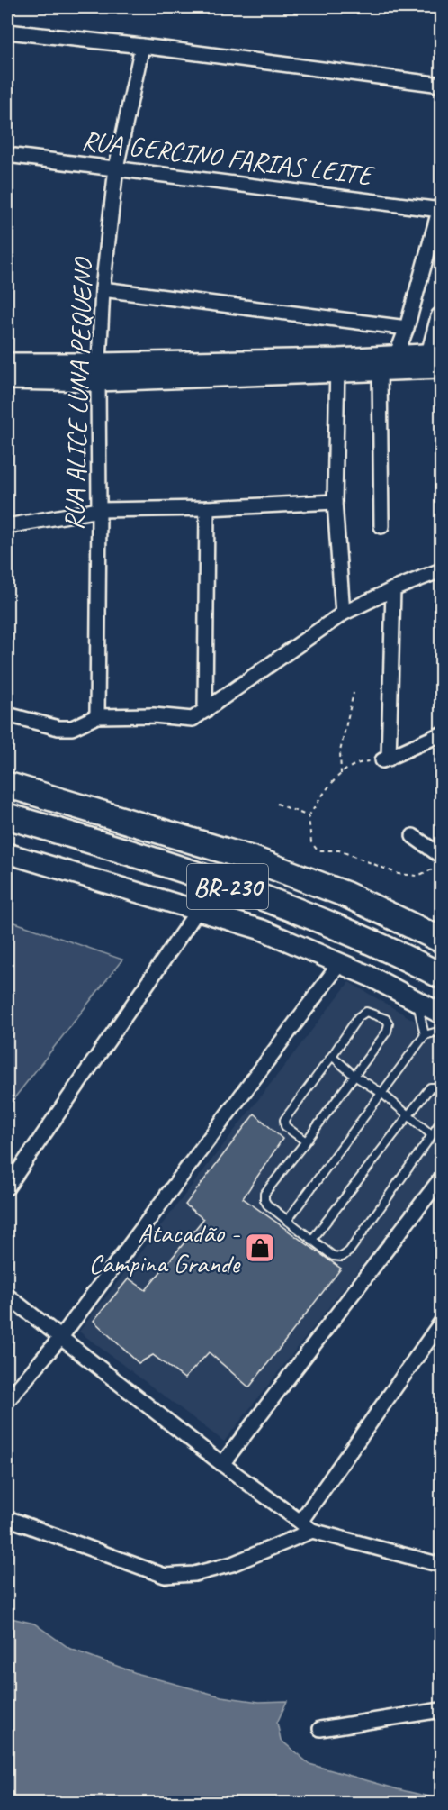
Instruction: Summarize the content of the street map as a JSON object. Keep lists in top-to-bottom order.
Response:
{
  "streets": {
    "highway": ["BR-230"],
    "street": ["RUA GERCINO FARIAS LEITE", "RUA ALICE LUNA PEQUENO"]
  },
  "crossings": [
    ["RUA GERCINO FARIAS LEITE", "RUA ALICE LUNA PEQUENO"]
  ],
  "places": {
    "shop": ["Atacadão - Campina Grande"]
  }
}
